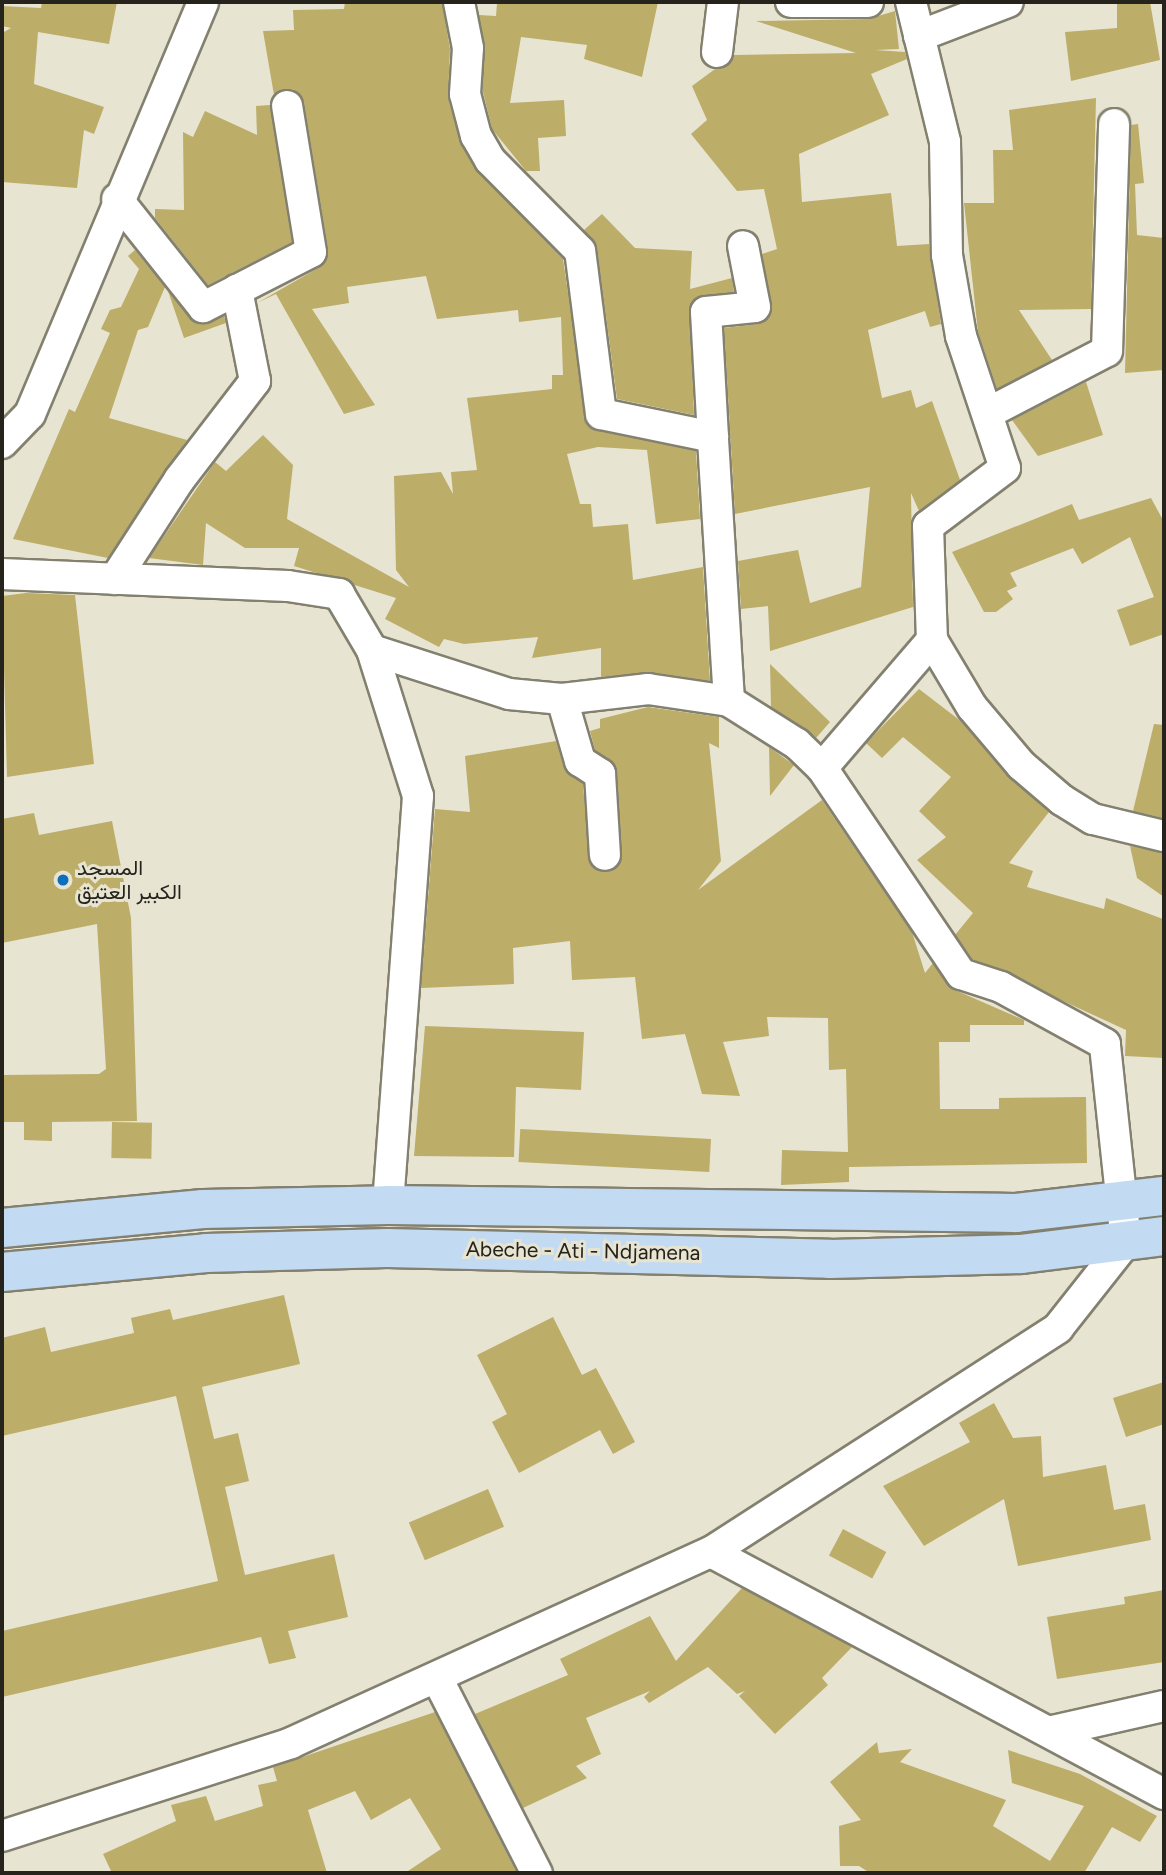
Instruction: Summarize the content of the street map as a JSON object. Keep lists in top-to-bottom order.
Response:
{
  "streets": {
    "highway": ["Abeche - Ati - Ndjamena"]
  },
  "places": ["المسجد الكبير العتيق"]
}
